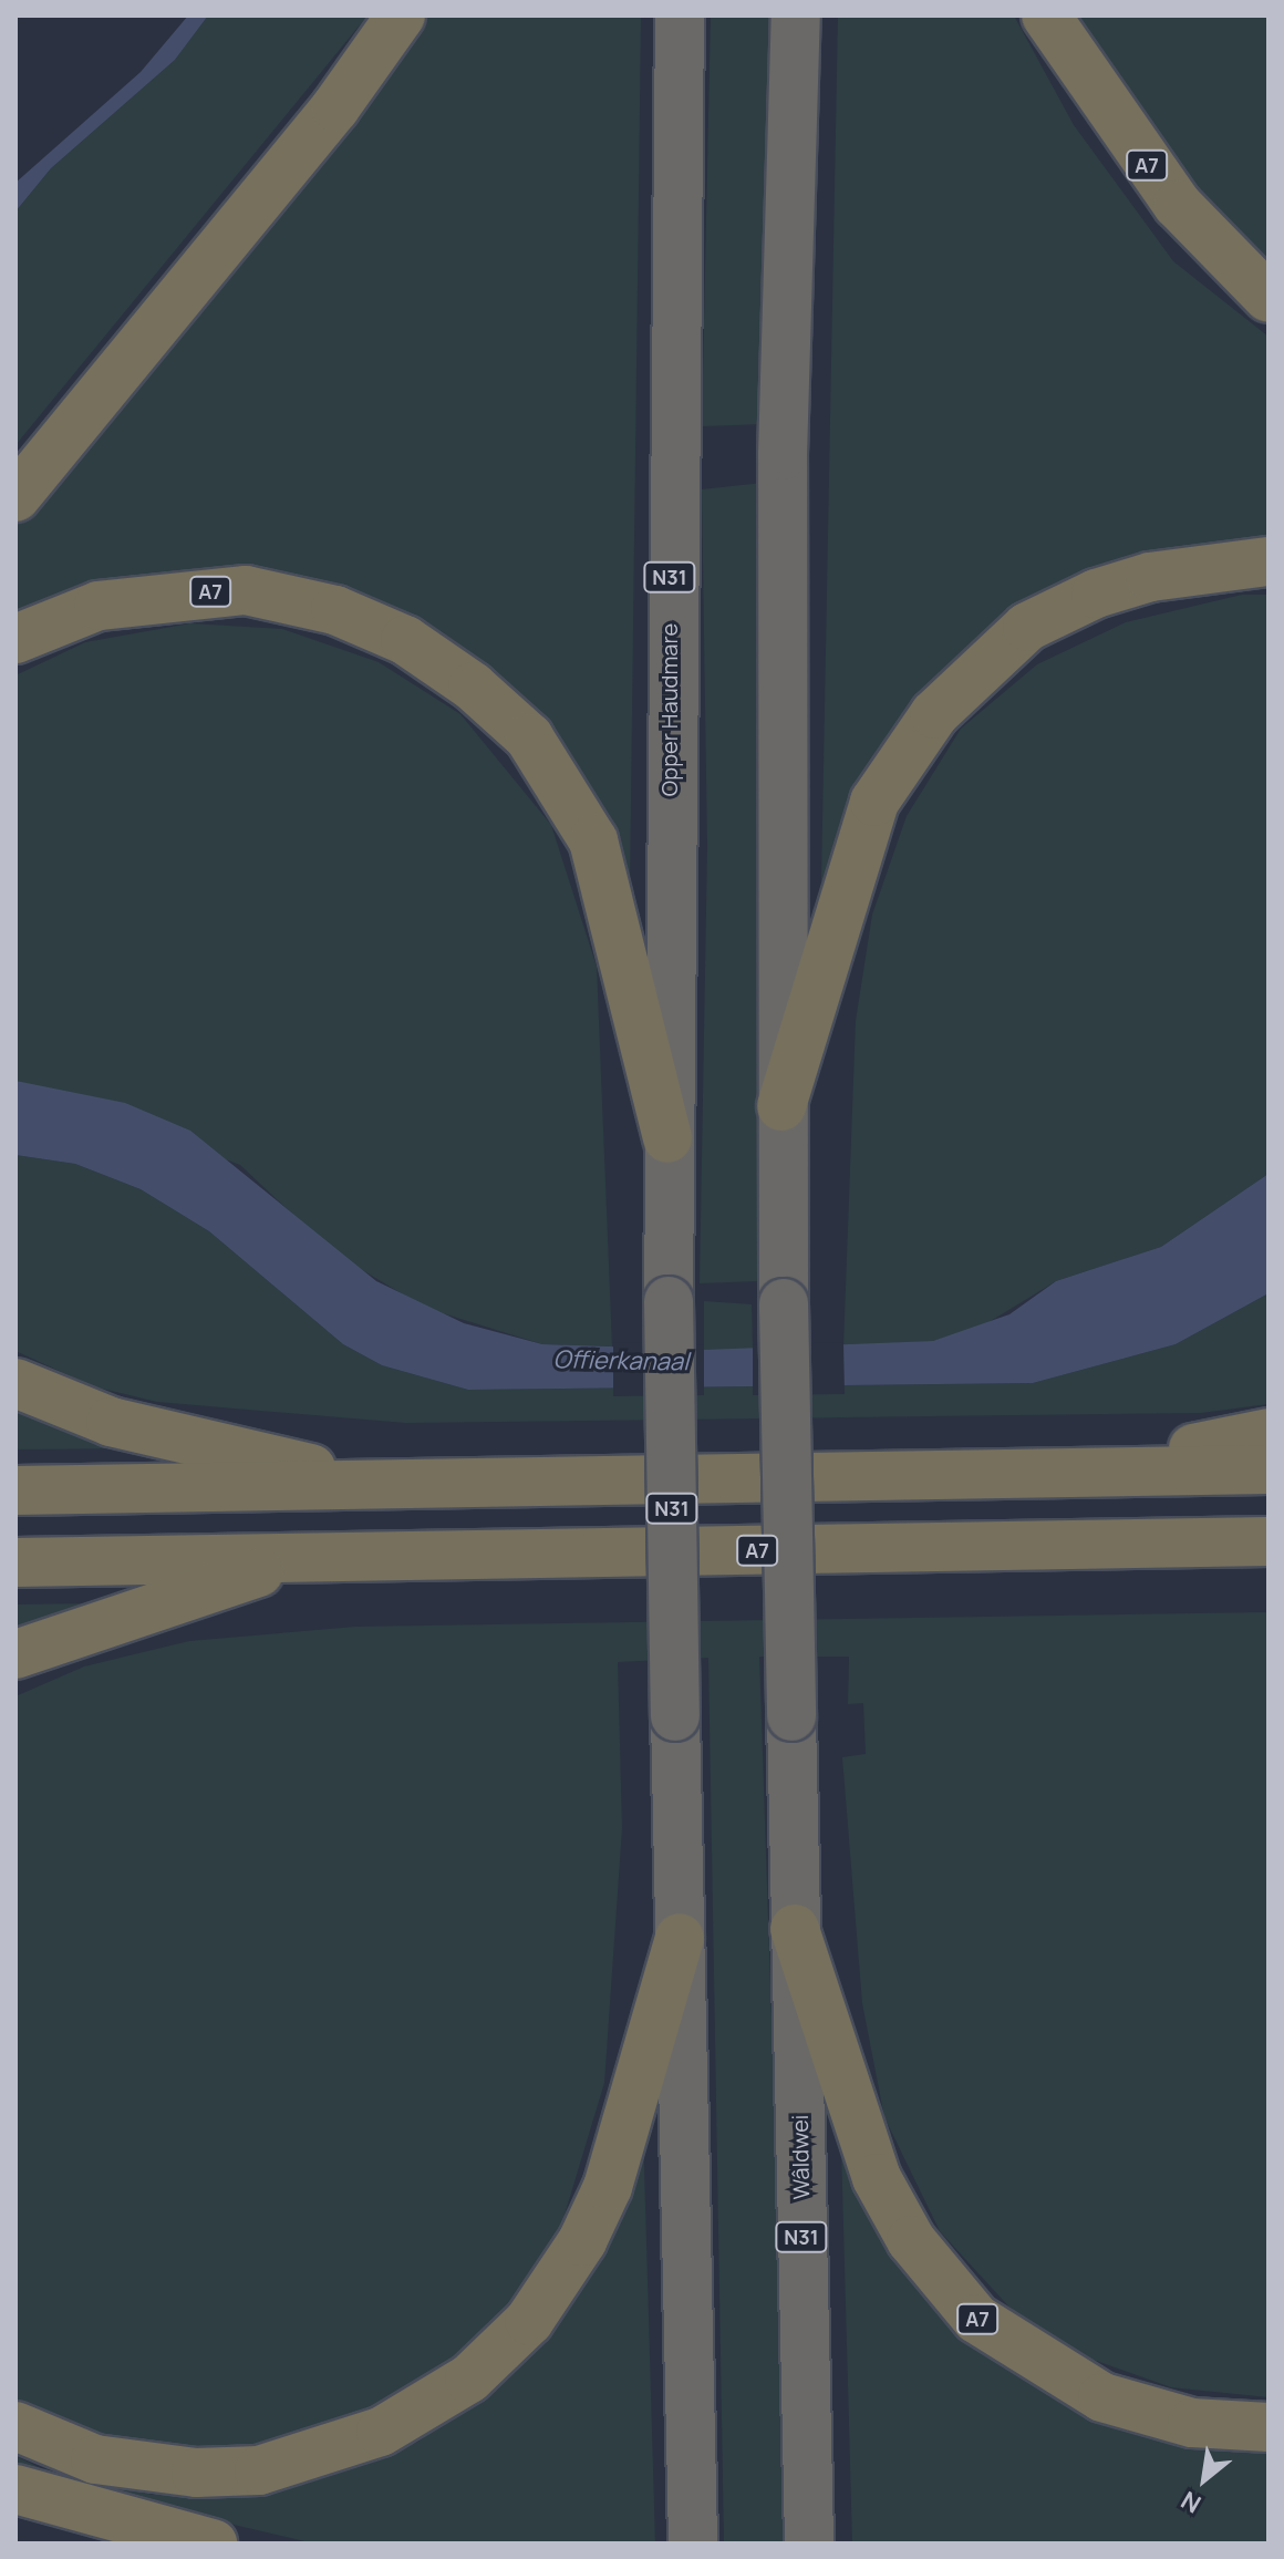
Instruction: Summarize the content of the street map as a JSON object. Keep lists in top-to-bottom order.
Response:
{
  "streets": {
    "highway": [
      "A7",
      "N31",
      "Opper Haudmare",
      "Wâldwei"
    ]
  },
  "crossings": [
    ["A7", "N31"],
    ["A7", "Opper Haudmare"],
    ["A7", "Wâldwei"],
    ["N31", "Opper Haudmare"],
    ["N31", "Wâldwei"]
  ],
  "water": ["Offierkanaal"],
  "north": "bottom left"
}
